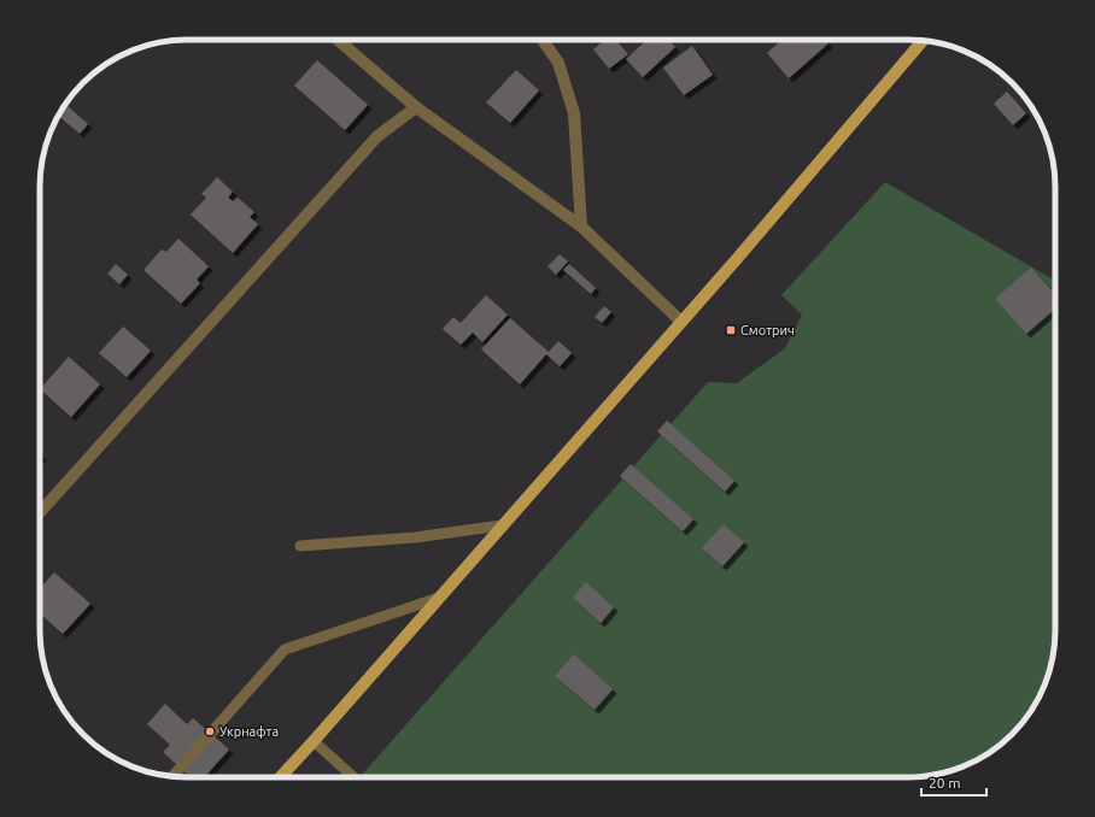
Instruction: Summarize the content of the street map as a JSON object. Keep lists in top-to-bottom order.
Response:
{
  "places": {
    "transit": ["Смотрич"],
    "other": ["Укрнафта"]
  },
  "scale_bar": "20 m"
}
